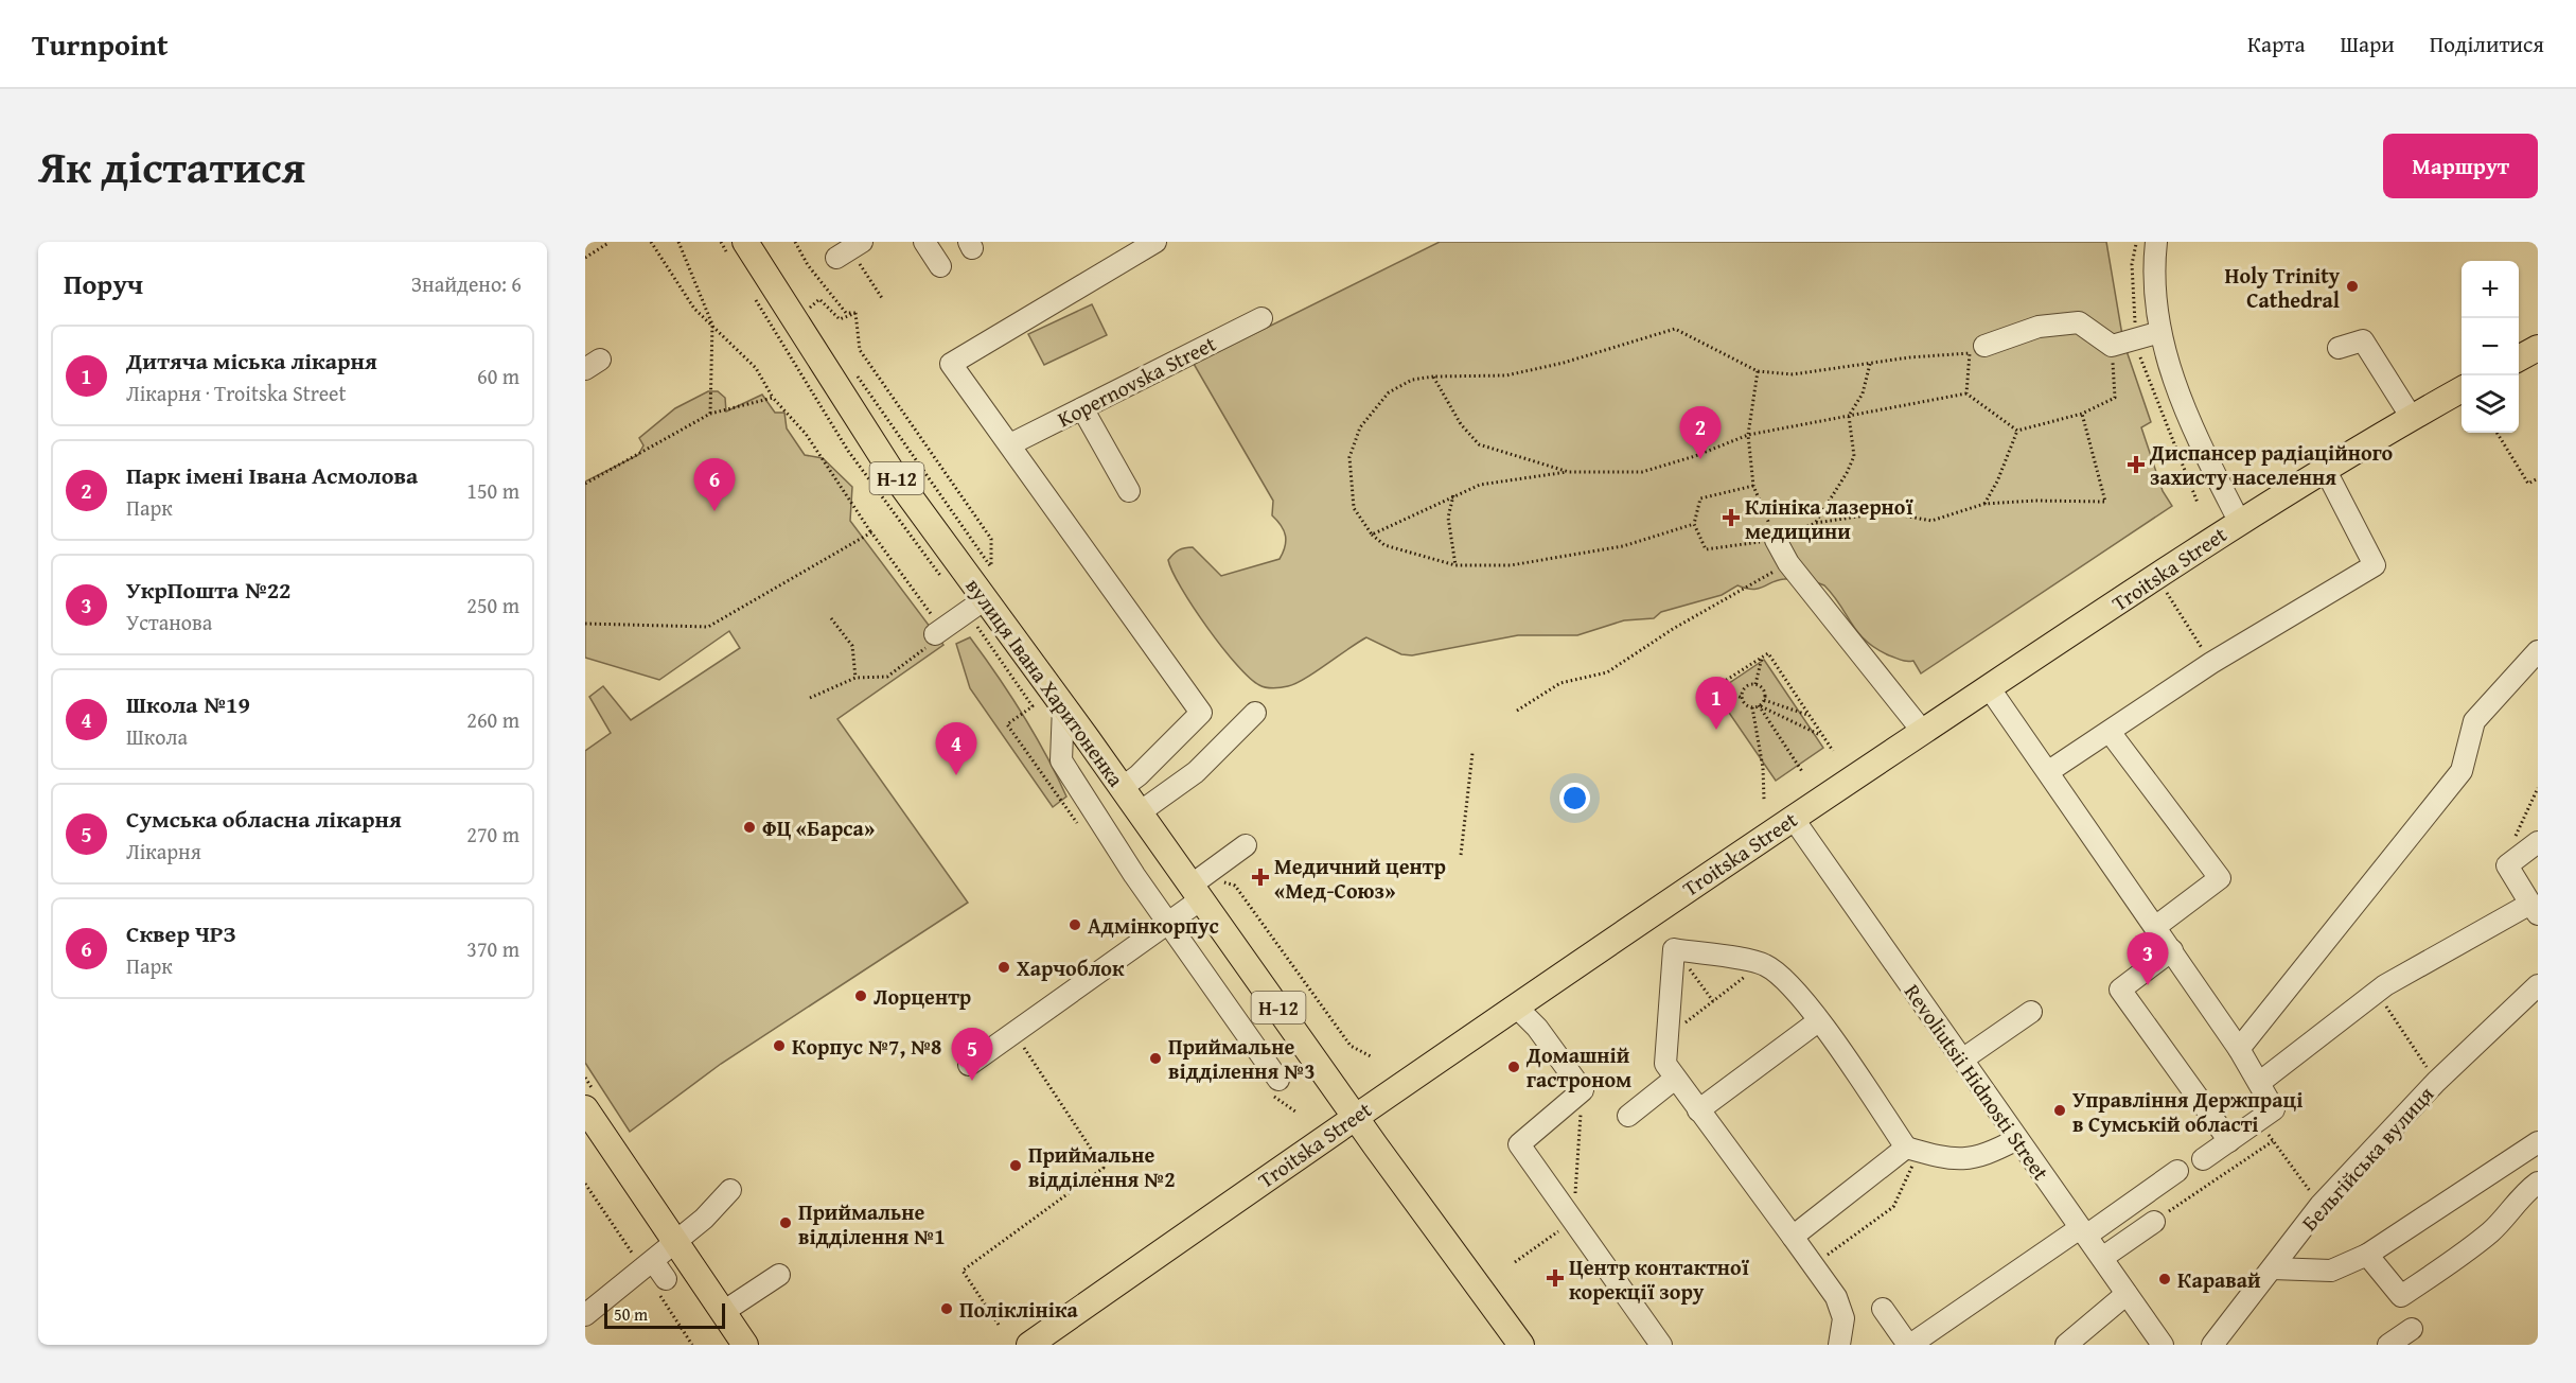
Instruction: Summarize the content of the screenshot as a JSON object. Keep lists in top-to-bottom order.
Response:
{
  "streets": {
    "main road": ["Н-12", "Troitska Street", "вулиця Івана Харитоненка"],
    "street": ["Kopernovska Street", "Revoliutsii Hidnosti Street", "Бельгійська вулиця"]
  },
  "crossings": [
    ["Troitska Street", "вулиця Івана Харитоненка"],
    ["Troitska Street", "Revoliutsii Hidnosti Street"]
  ],
  "places": {
    "other": [
      "Holy Trinity Cathedral",
      "ФЦ «Барса»",
      "Адмінкорпус",
      "Харчоблок",
      "Лорцентр",
      "Корпус №7, №8",
      "Приймальне відділення №3",
      "Домашній гастроном",
      "Управління Держпраці в Сумській області",
      "Приймальне відділення №2",
      "Приймальне відділення №1",
      "Каравай",
      "Поліклініка"
    ],
    "health": [
      "Диспансер радіаційного захисту населення",
      "Клініка лазерної медицини",
      "Медичний центр «Мед-Союз»",
      "Центр контактної корекції зору"
    ]
  },
  "scale_bar": "50 m",
  "page": {
    "header": "Turnpoint",
    "nav": ["Карта", "Шари", "Поділитися"],
    "title": "Як дістатися",
    "buttons": "Маршрут",
    "heading": ["Поруч", "Знайдено: 6"],
    "map_buttons": ["+", "−"],
    "list": [
      {
        "mark": "1",
        "name": "Дитяча міська лікарня",
        "note": "Лікарня · Troitska Street",
        "value": "60 m"
      },
      {
        "mark": "2",
        "name": "Парк імені Івана Асмолова",
        "note": "Парк",
        "value": "150 m"
      },
      {
        "mark": "3",
        "name": "УкрПошта №22",
        "note": "Установа",
        "value": "250 m"
      },
      {
        "mark": "4",
        "name": "Школа №19",
        "note": "Школа",
        "value": "260 m"
      },
      {
        "mark": "5",
        "name": "Сумська обласна лікарня",
        "note": "Лікарня",
        "value": "270 m"
      },
      {
        "mark": "6",
        "name": "Сквер ЧРЗ",
        "note": "Парк",
        "value": "370 m"
      }
    ],
    "pins": [
      "2",
      "6",
      "1",
      "4",
      "3",
      "5"
    ],
    "scale": "50 m"
  }
}
